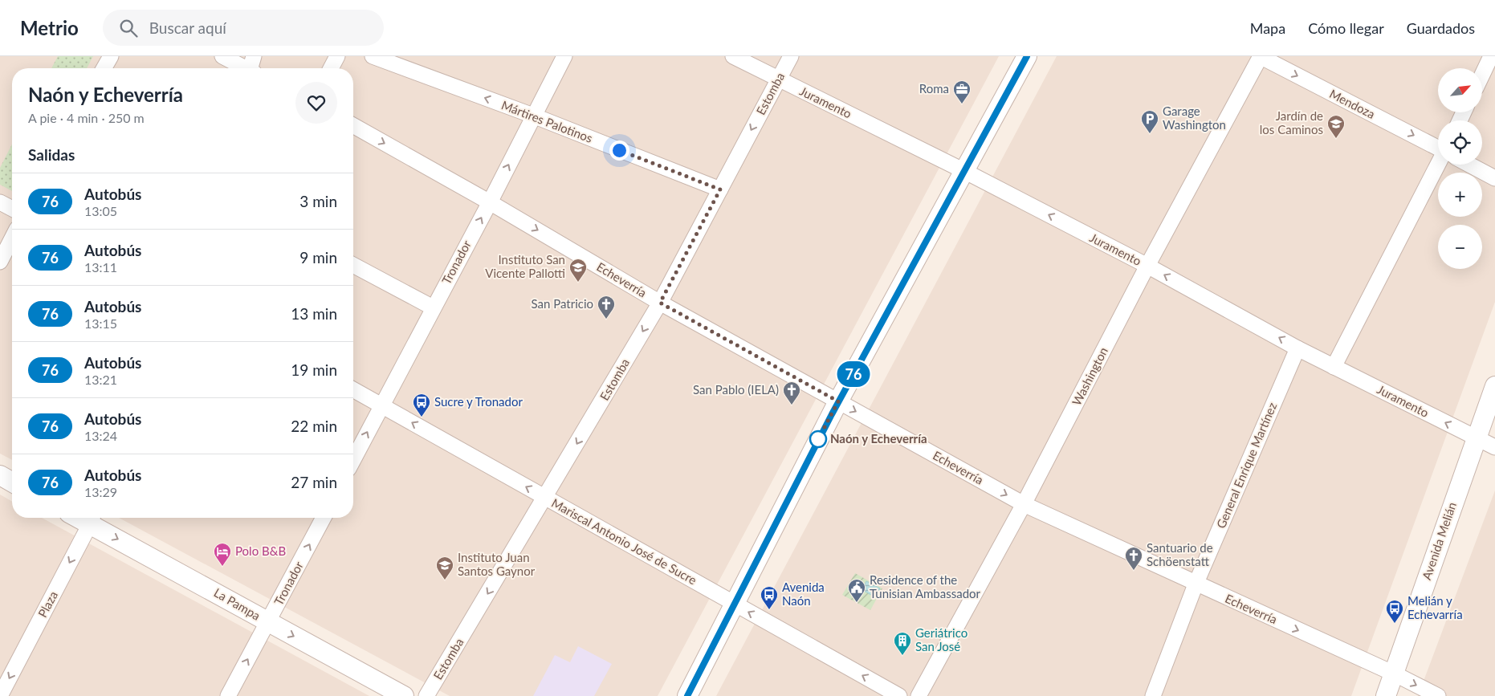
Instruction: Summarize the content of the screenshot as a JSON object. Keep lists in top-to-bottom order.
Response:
{
  "streets": {
    "street": [
      "Estomba",
      "Juramento",
      "Mendoza",
      "Mártires Palotinos",
      "Tronador",
      "Echeverría",
      "Washington",
      "General Enrique Martínez",
      "Avenida Melián",
      "Mariscal Antonio José de Sucre",
      "Plaza",
      "La Pampa"
    ]
  },
  "crossings": [
    ["Estomba", "Juramento"],
    ["Estomba", "Mártires Palotinos"],
    ["Estomba", "Echeverría"],
    ["Estomba", "Mariscal Antonio José de Sucre"],
    ["Juramento", "Washington"],
    ["Juramento", "General Enrique Martínez"],
    ["Juramento", "Avenida Melián"],
    ["Mendoza", "Washington"],
    ["Mártires Palotinos", "Tronador"],
    ["Tronador", "Echeverría"],
    ["Tronador", "Mariscal Antonio José de Sucre"],
    ["Tronador", "La Pampa"],
    ["Echeverría", "Washington"],
    ["Echeverría", "General Enrique Martínez"],
    ["Echeverría", "Avenida Melián"],
    ["Plaza", "La Pampa"]
  ],
  "one_way": [
    "Estomba",
    "Juramento",
    "Mendoza",
    "Mártires Palotinos",
    "Tronador",
    "Echeverría",
    "Mariscal Antonio José de Sucre",
    "Plaza",
    "La Pampa"
  ],
  "places": {
    "office": ["Roma"],
    "parking": ["Garage Washington"],
    "school or university": ["Jardín de los Caminos", "Instituto San Vicente Pallotti", "Instituto Juan Santos Gaynor"],
    "church": ["San Patricio", "San Pablo (IELA)", "Santuario de Schöenstatt"],
    "bus stop": ["Sucre y Tronador", "Avenida Naón", "Melián y Echevarría"],
    "other": ["Naón y Echeverría"],
    "hotel": ["Polo B&B"],
    "public building": ["Residence of the Tunisian Ambassador"],
    "building": ["Geriátrico San José"]
  },
  "lines": ["bus line 76"],
  "north": "top right",
  "page": {
    "header": "Metrio",
    "search": "Buscar aquí",
    "nav": ["Mapa", "Cómo llegar", "Guardados"],
    "on_map": "76",
    "map_buttons": ["+", "−"],
    "heading": [
      ["Naón y Echeverría", "A pie · 4 min · 250 m"],
      "Salidas"
    ],
    "list": [
      {
        "mark": "76",
        "name": "Autobús",
        "note": "13:05",
        "value": "3 min"
      },
      {
        "mark": "76",
        "name": "Autobús",
        "note": "13:11",
        "value": "9 min"
      },
      {
        "mark": "76",
        "name": "Autobús",
        "note": "13:15",
        "value": "13 min"
      },
      {
        "mark": "76",
        "name": "Autobús",
        "note": "13:21",
        "value": "19 min"
      },
      {
        "mark": "76",
        "name": "Autobús",
        "note": "13:24",
        "value": "22 min"
      },
      {
        "mark": "76",
        "name": "Autobús",
        "note": "13:29",
        "value": "27 min"
      }
    ]
  }
}
